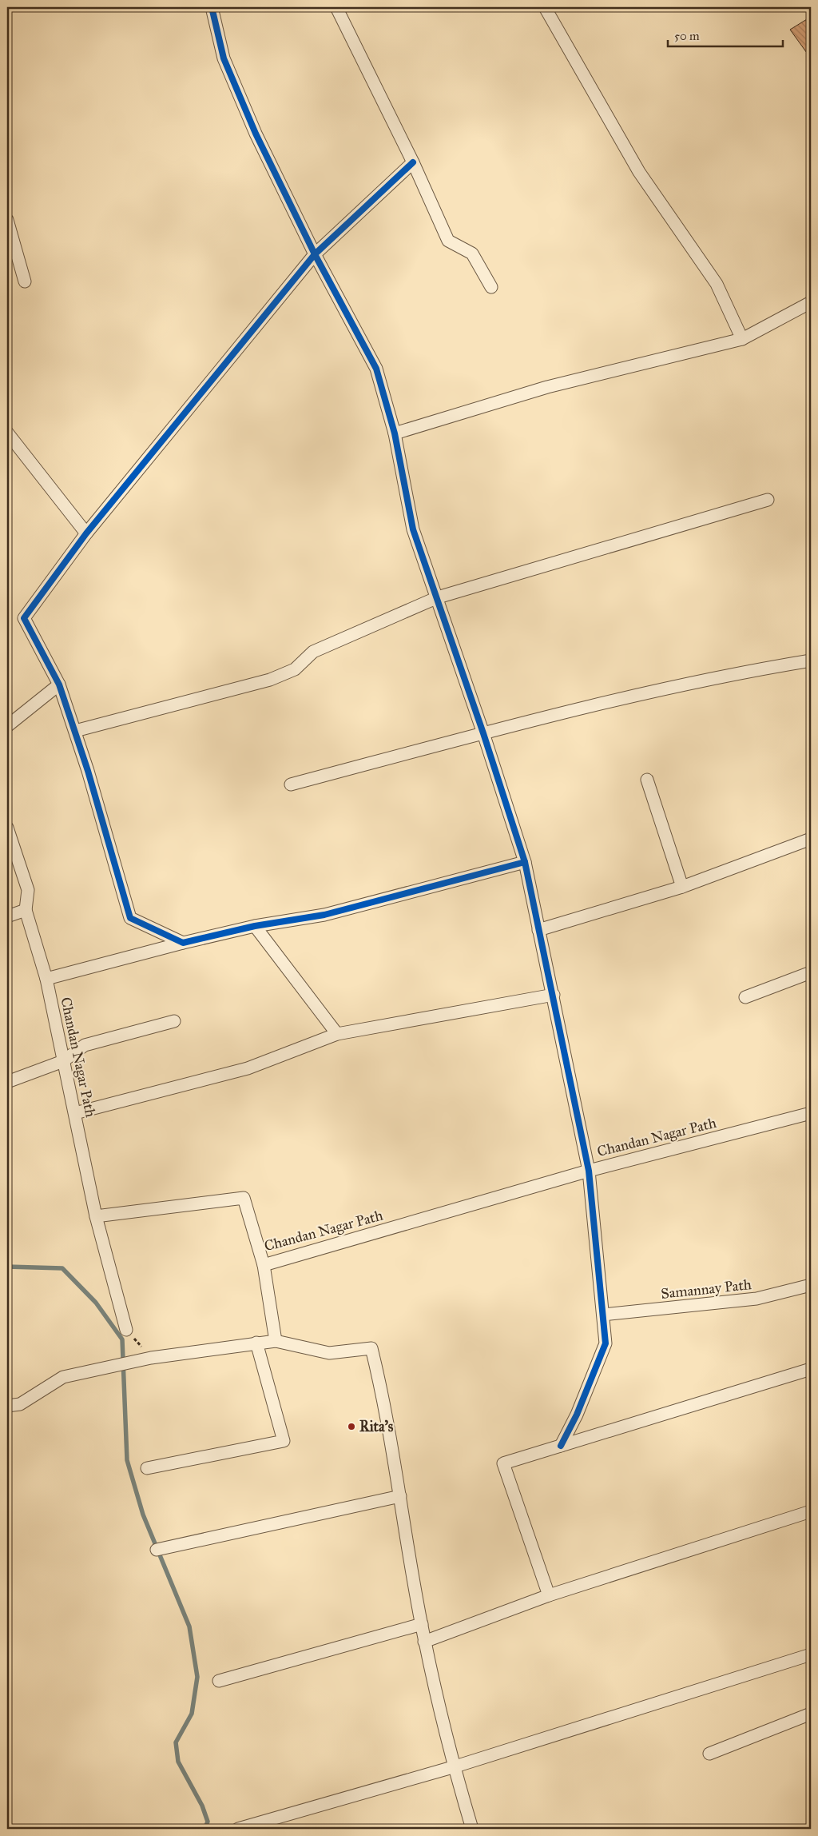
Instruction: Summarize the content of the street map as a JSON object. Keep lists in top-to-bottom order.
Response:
{
  "streets": {
    "street": ["Chandan Nagar Path", "Samannay Path"]
  },
  "places": ["Rita's"],
  "scale_bar": "50 m"
}
